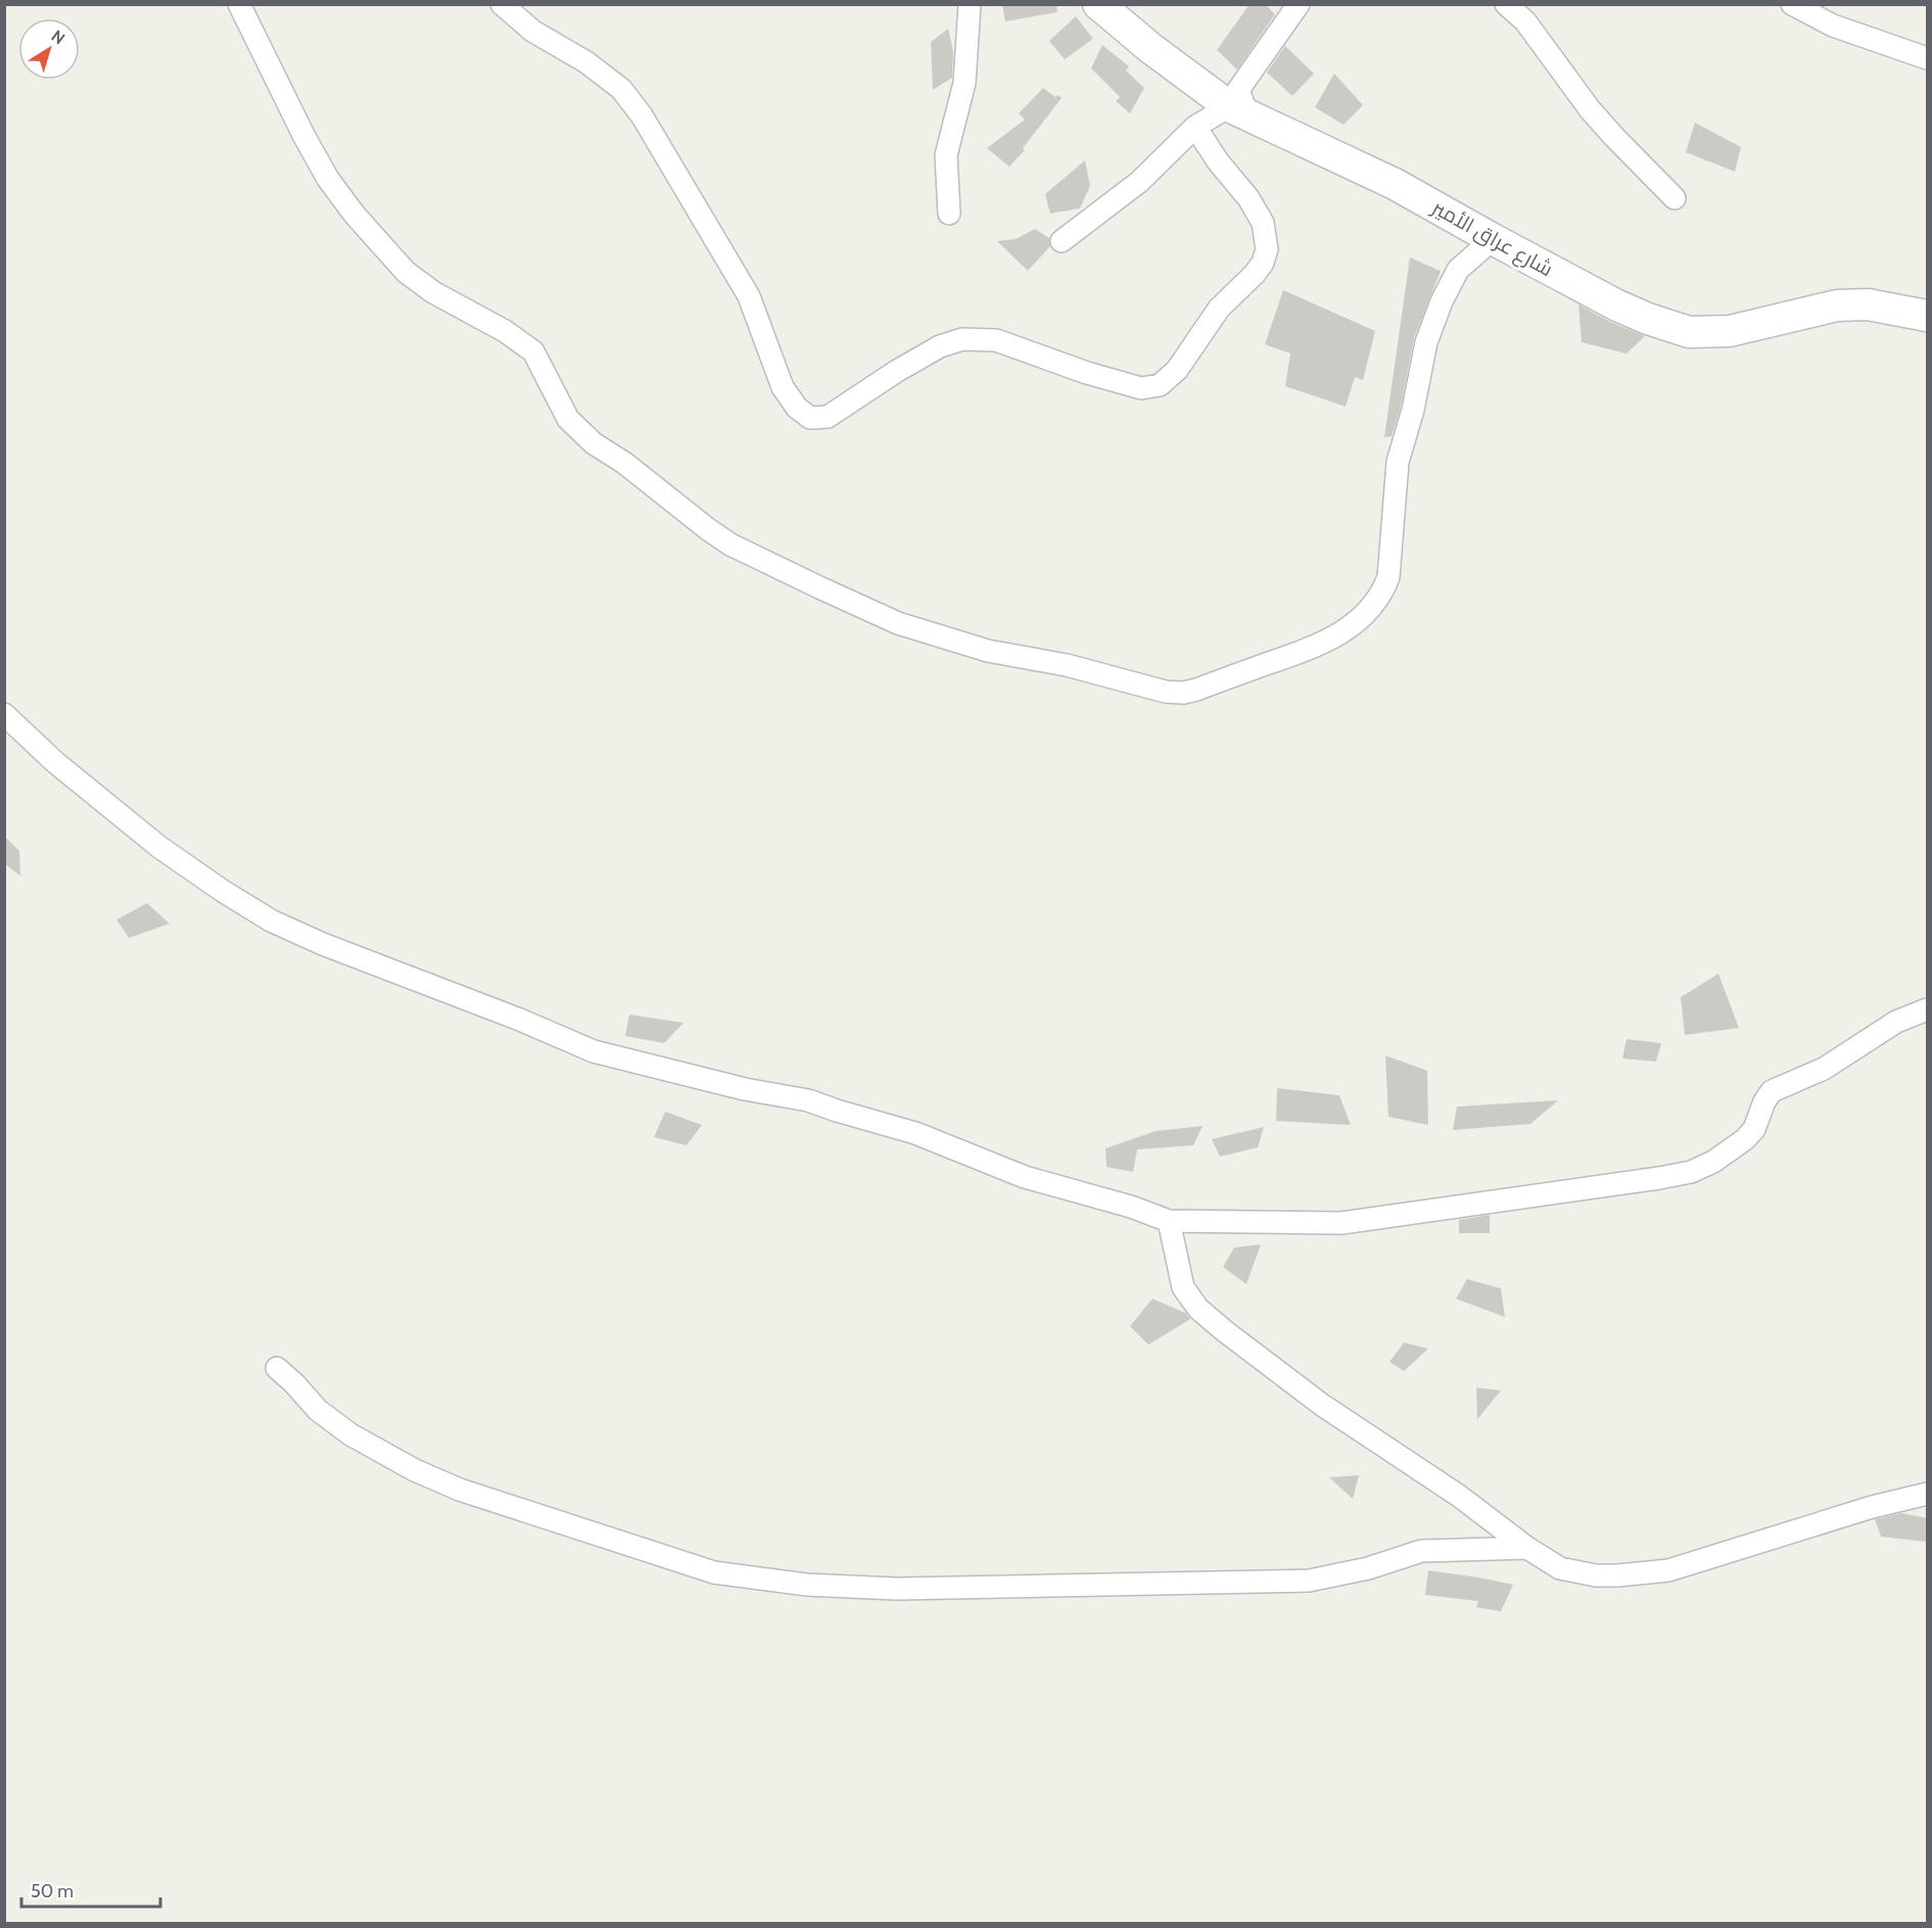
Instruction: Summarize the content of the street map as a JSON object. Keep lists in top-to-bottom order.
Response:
{
  "streets": {
    "main road": ["شارع عراق الأمير"]
  },
  "scale_bar": "50 m",
  "north": "top right"
}
